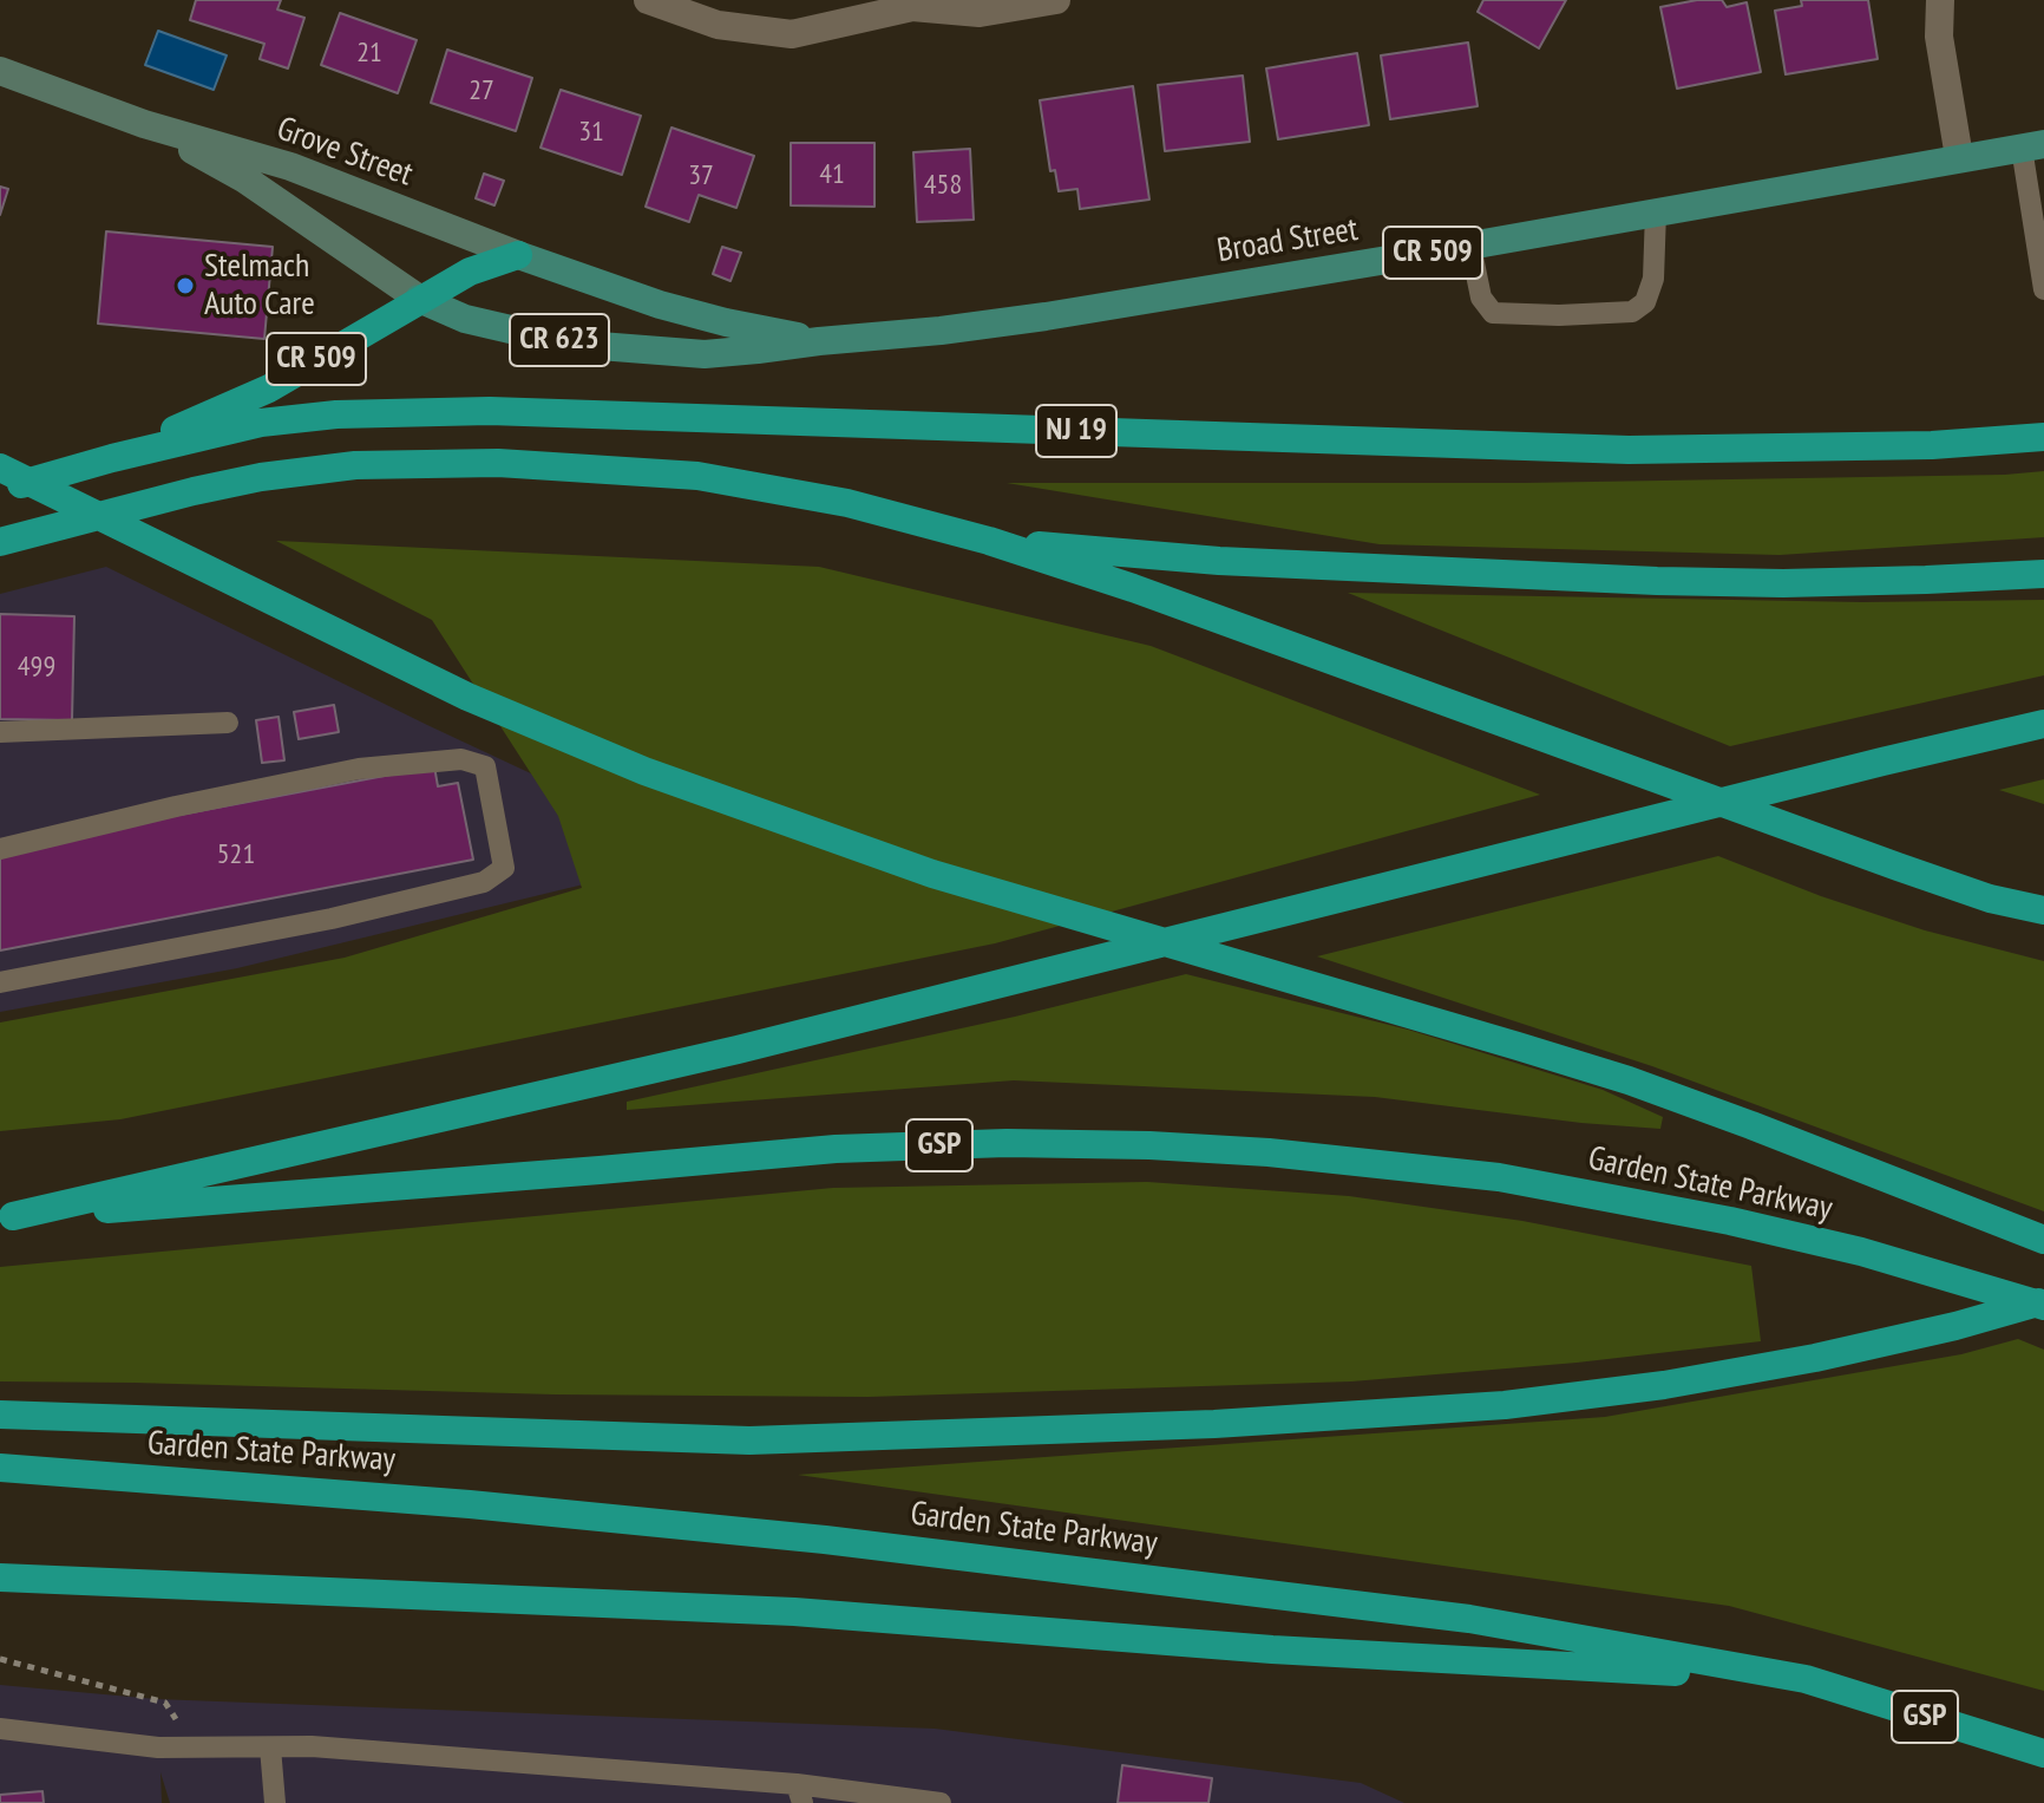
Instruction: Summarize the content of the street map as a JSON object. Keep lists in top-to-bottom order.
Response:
{
  "streets": {
    "highway": [
      "CR 509",
      "NJ 19",
      "GSP",
      "Garden State Parkway"
    ],
    "main road": ["Broad Street", "CR 623"],
    "street": ["Grove Street"]
  },
  "crossings": [
    ["Grove Street", "Broad Street"],
    ["Grove Street", "CR 509"],
    ["Broad Street", "CR 509"],
    ["CR 509", "NJ 19"]
  ],
  "places": ["Stelmach Auto Care"],
  "house_numbers": [
    "21",
    "27",
    "31",
    "41",
    "37",
    "458",
    "499",
    "521"
  ]
}
